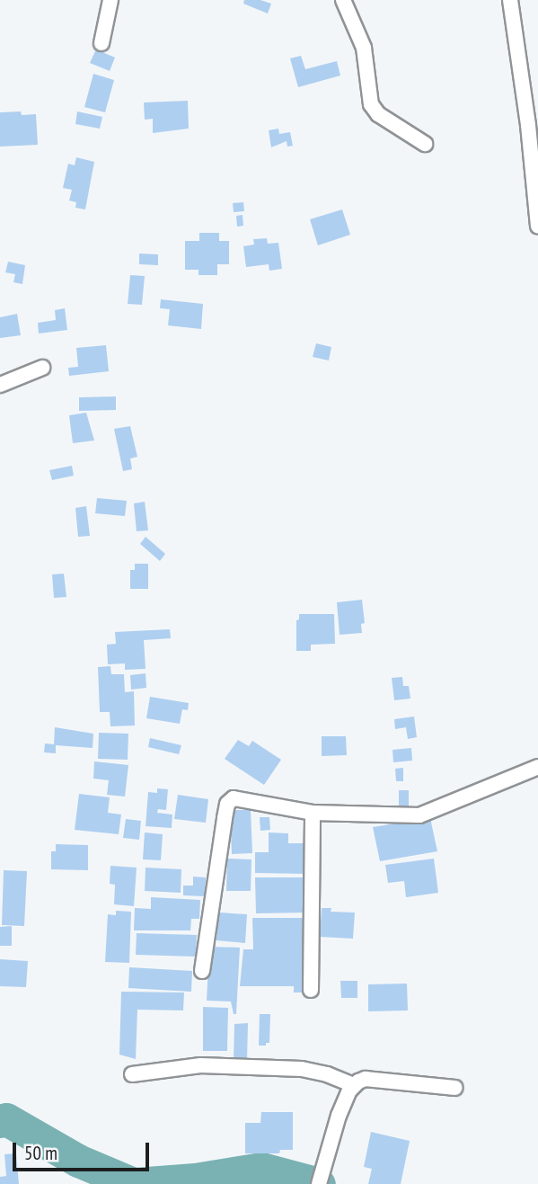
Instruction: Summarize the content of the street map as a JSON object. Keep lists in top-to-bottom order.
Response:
{
  "scale_bar": "50 m"
}
